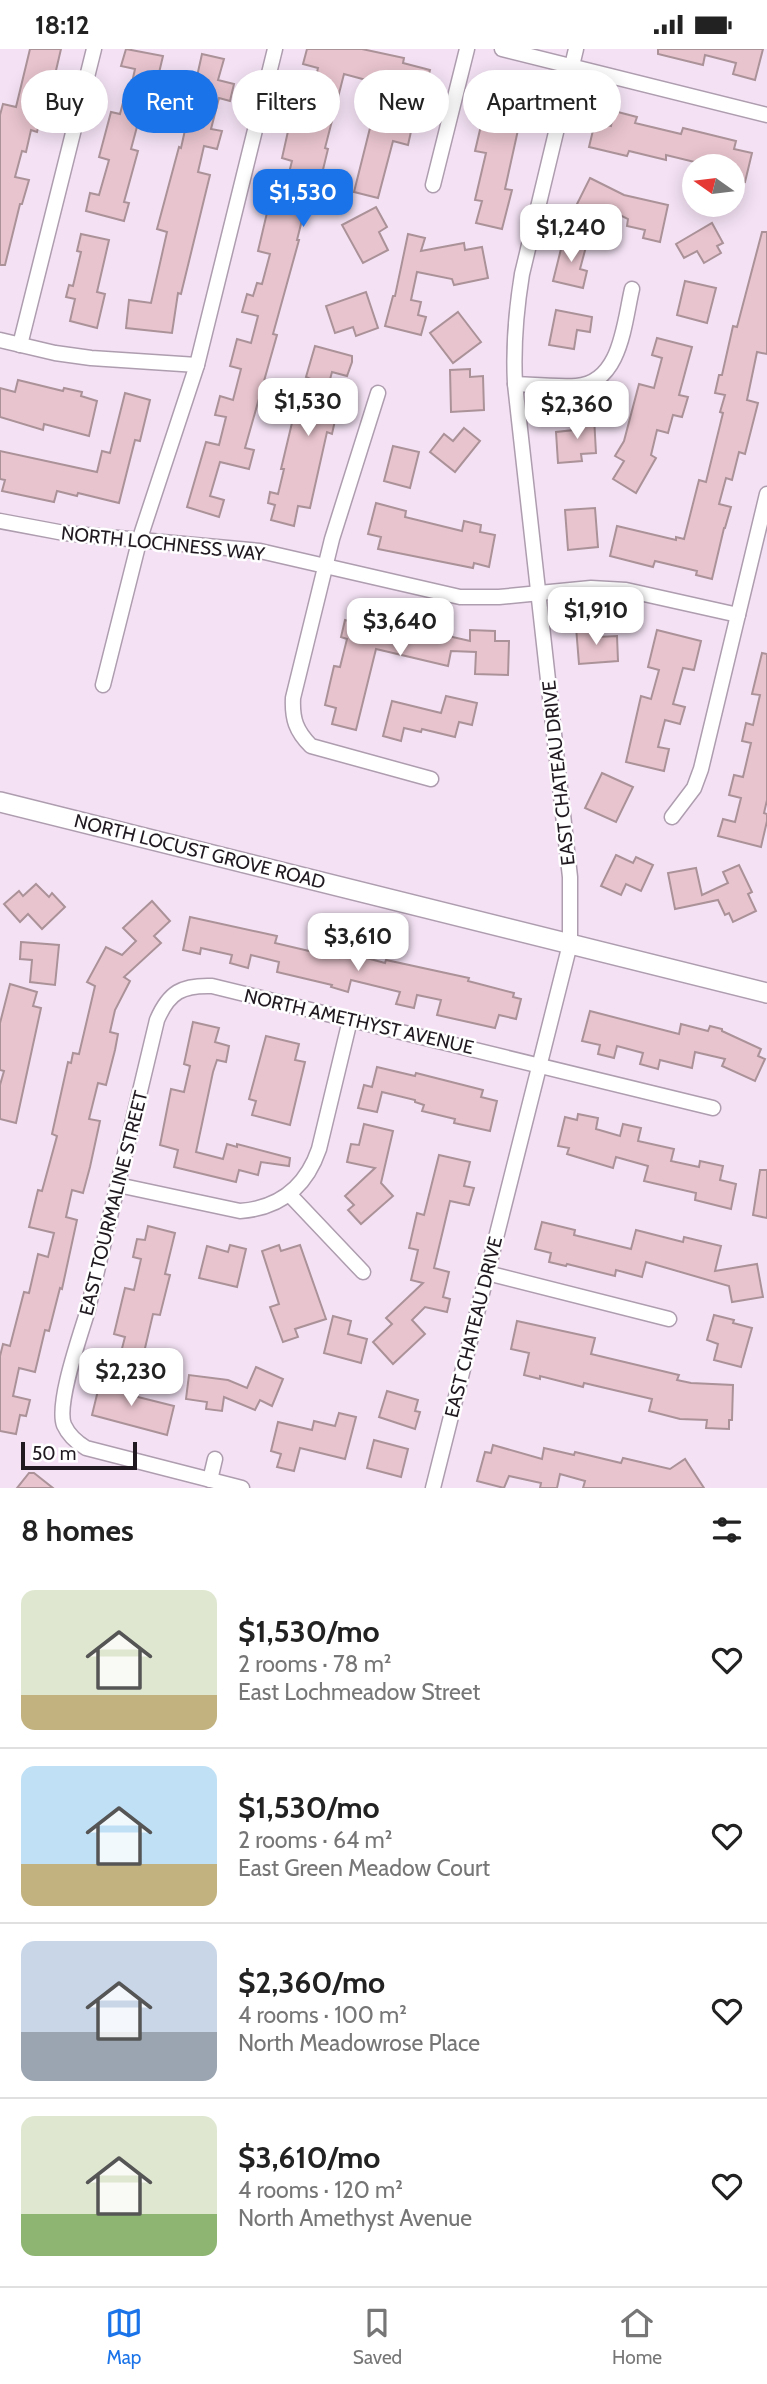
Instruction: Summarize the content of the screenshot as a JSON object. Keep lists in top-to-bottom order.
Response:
{
  "streets": {
    "main road": ["NORTH LOCUST GROVE ROAD"],
    "street": [
      "NORTH LOCHNESS WAY",
      "EAST CHATEAU DRIVE",
      "NORTH AMETHYST AVENUE",
      "EAST TOURMALINE STREET"
    ]
  },
  "crossings": [
    ["NORTH LOCHNESS WAY", "EAST CHATEAU DRIVE"],
    ["EAST CHATEAU DRIVE", "NORTH LOCUST GROVE ROAD"],
    ["EAST CHATEAU DRIVE", "NORTH AMETHYST AVENUE"],
    ["NORTH AMETHYST AVENUE", "EAST TOURMALINE STREET"]
  ],
  "scale_bar": "50 m",
  "north": "left",
  "page": {
    "status": "18:12",
    "chip": [
      "Buy",
      "Rent",
      "Filters",
      "New",
      "Apartment"
    ],
    "price": [
      "$1,530",
      "$1,240",
      "$1,530",
      "$2,360",
      "$1,910",
      "$3,640",
      "$3,610",
      "$2,230"
    ],
    "scale": "50 m",
    "heading": "8 homes",
    "list": [
      {
        "name": "$1,530/mo",
        "note": "2 rooms · 78 m² · East Lochmeadow Street"
      },
      {
        "name": "$1,530/mo",
        "note": "2 rooms · 64 m² · East Green Meadow Court"
      },
      {
        "name": "$2,360/mo",
        "note": "4 rooms · 100 m² · North Meadowrose Place"
      },
      {
        "name": "$3,610/mo",
        "note": "4 rooms · 120 m² · North Amethyst Avenue"
      }
    ],
    "tabs": ["Map", "Saved", "Home"]
  }
}
